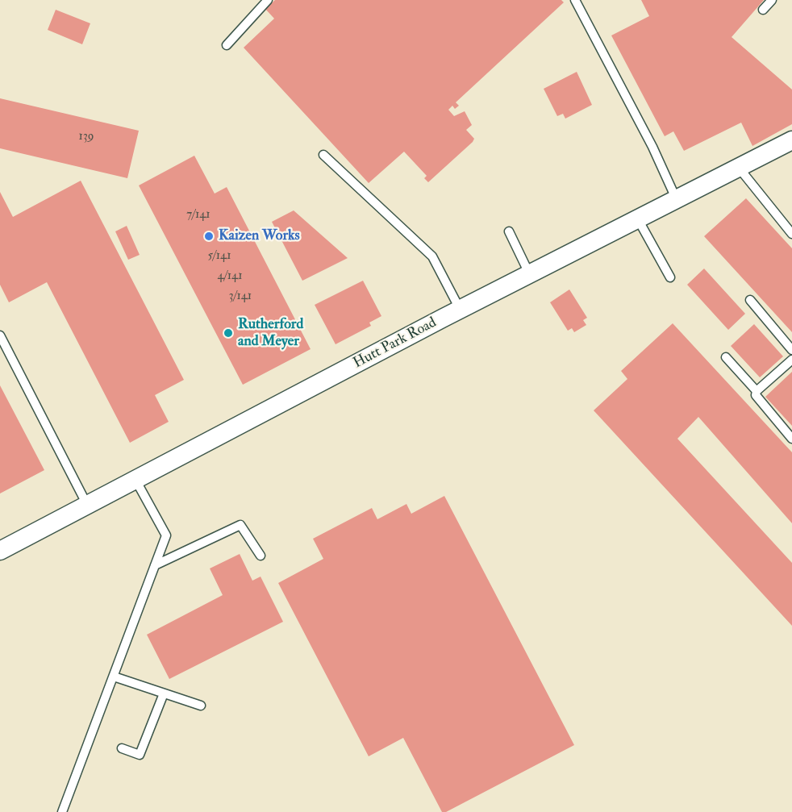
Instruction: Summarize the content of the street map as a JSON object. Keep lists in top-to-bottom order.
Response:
{
  "streets": {
    "street": ["Hutt Park Road"]
  },
  "places": ["Kaizen Works", "Rutherford and Meyer"],
  "house_numbers": [
    "139",
    "7/141",
    "5/141",
    "4/141",
    "3/141"
  ]
}
